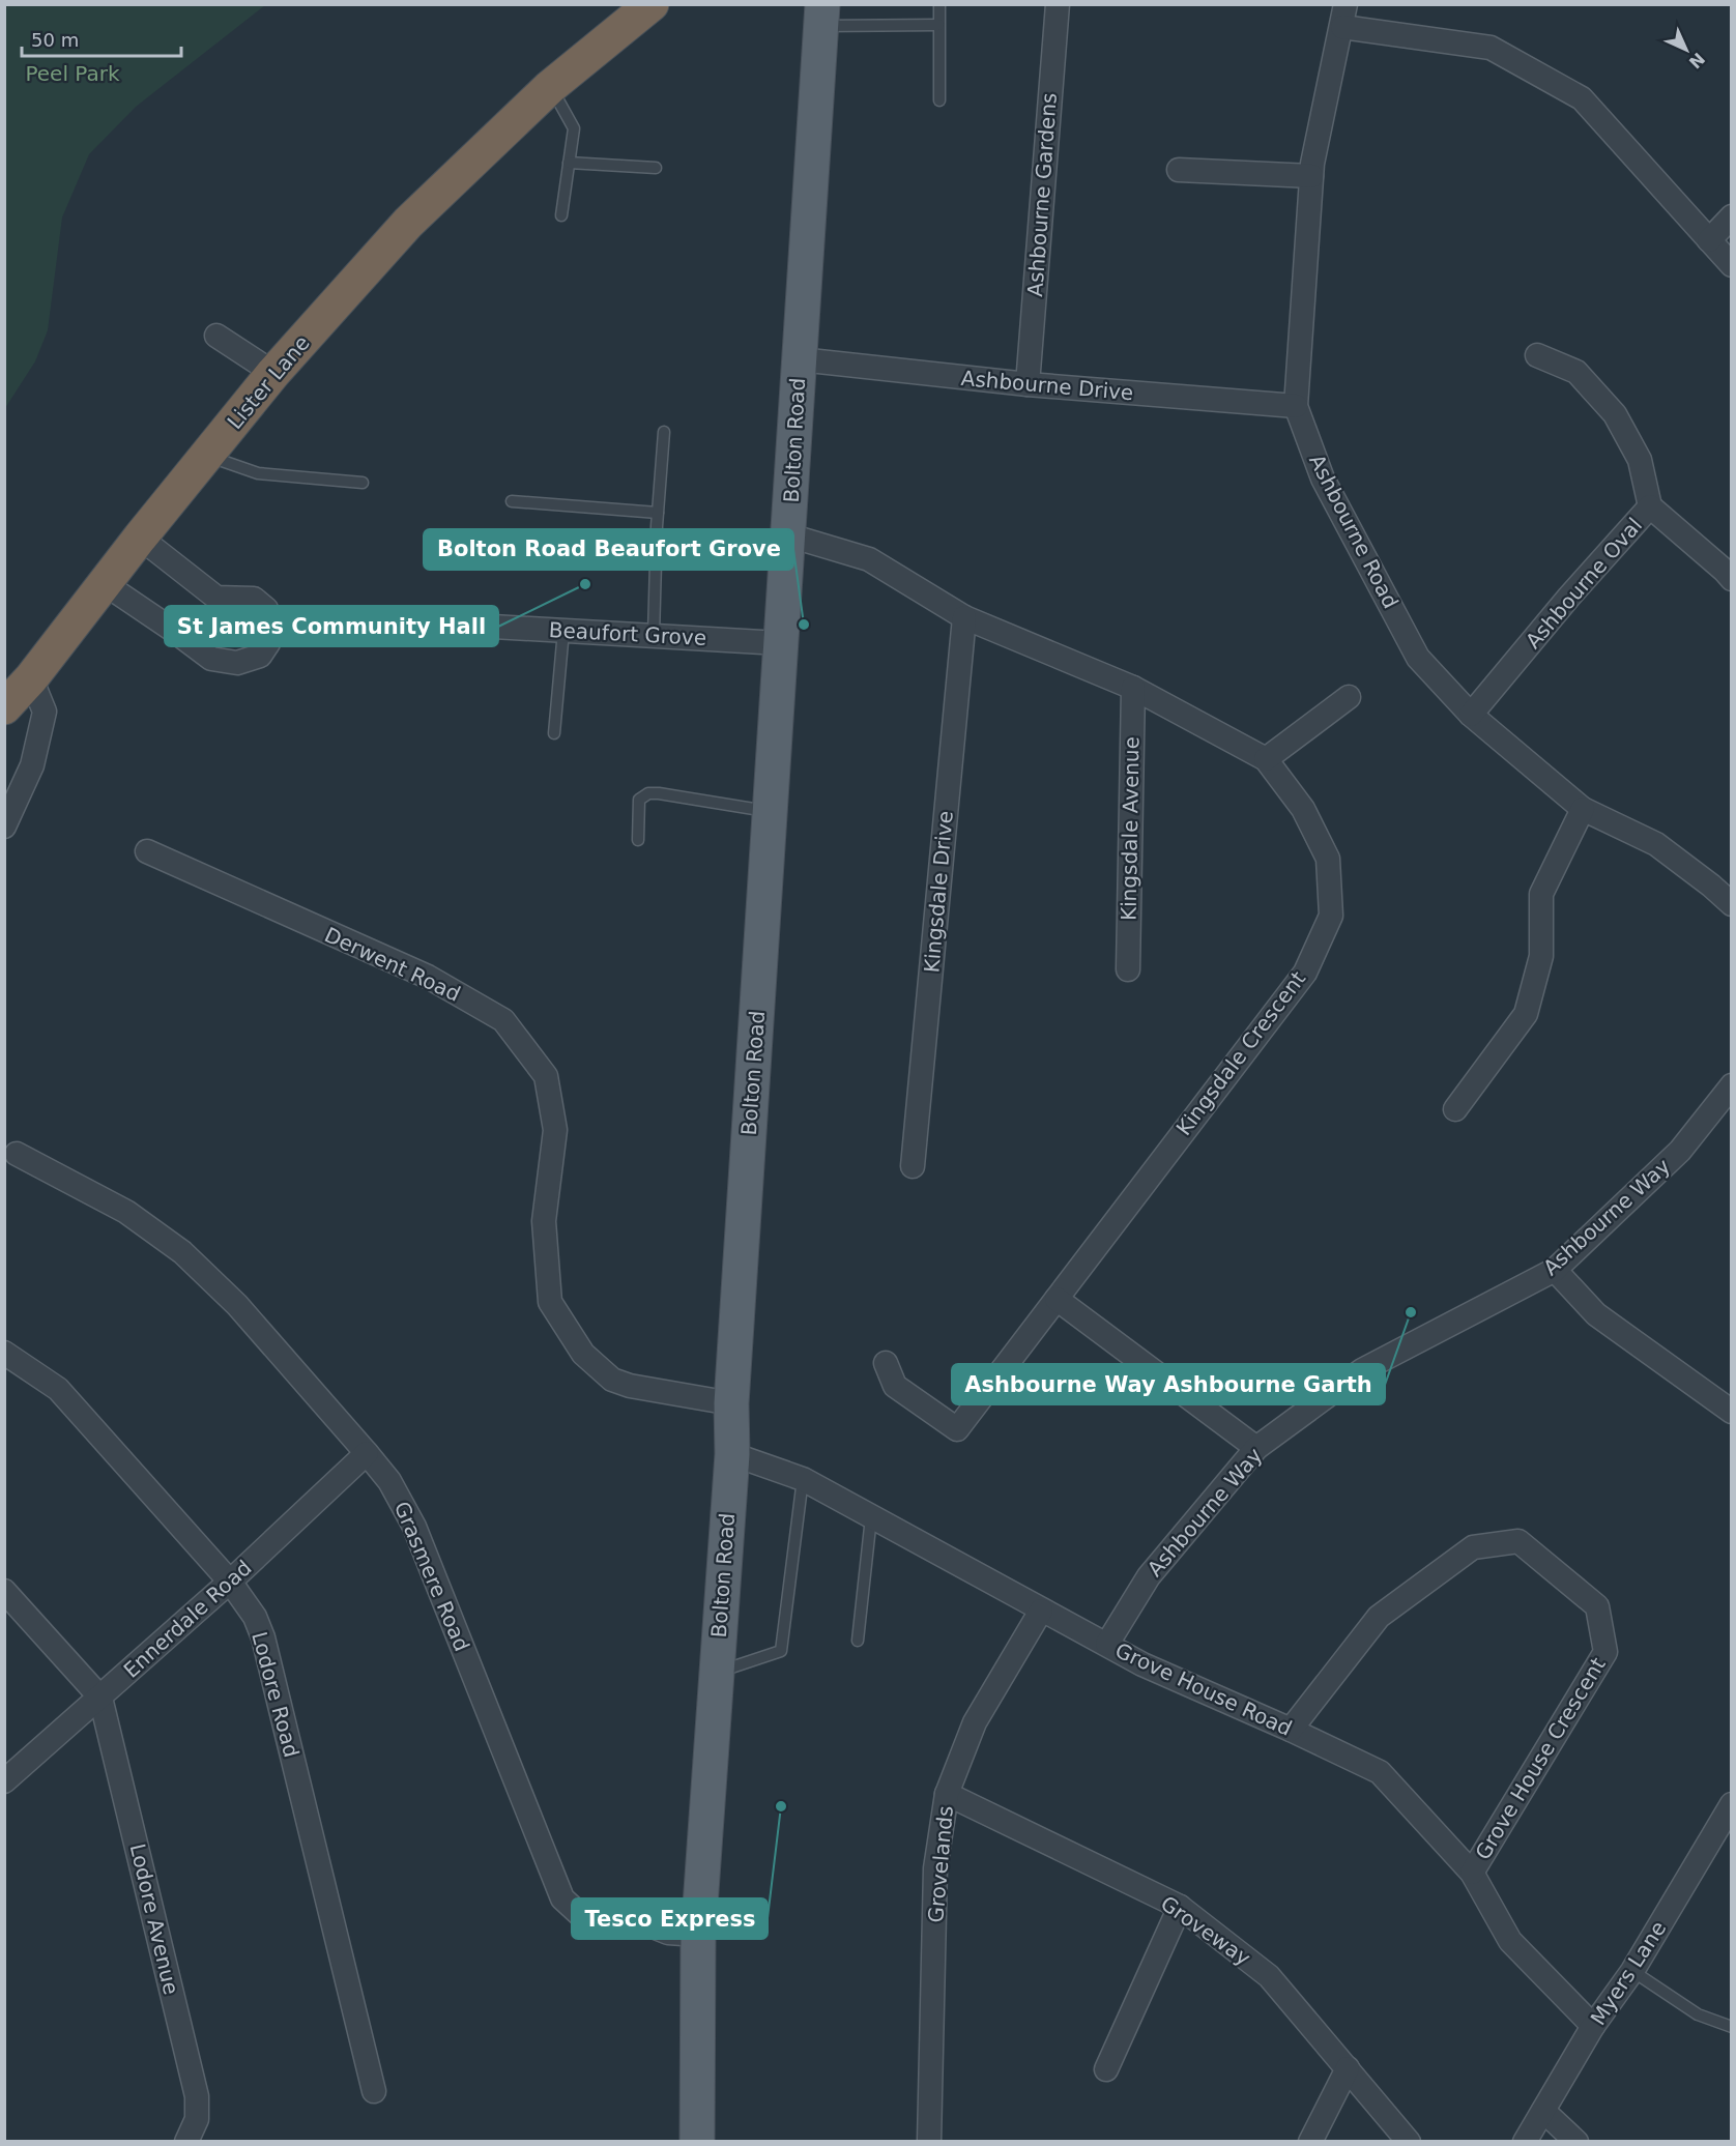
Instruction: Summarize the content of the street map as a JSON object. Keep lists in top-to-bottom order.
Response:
{
  "streets": {
    "highway": ["Lister Lane"],
    "main road": ["Bolton Road"],
    "street": [
      "Ashbourne Gardens",
      "Ashbourne Drive",
      "Ashbourne Road",
      "Ashbourne Oval",
      "Beaufort Grove",
      "Kingsdale Avenue",
      "Kingsdale Drive",
      "Derwent Road",
      "Kingsdale Crescent",
      "Ashbourne Way",
      "Grasmere Road",
      "Ennerdale Road",
      "Grove House Road",
      "Lodore Road",
      "Grove House Crescent",
      "Grovelands",
      "Lodore Avenue",
      "Groveway",
      "Myers Lane"
    ]
  },
  "crossings": [
    ["Ashbourne Gardens", "Ashbourne Drive"],
    ["Ashbourne Drive", "Bolton Road"],
    ["Ashbourne Drive", "Ashbourne Road"],
    ["Bolton Road", "Beaufort Grove"],
    ["Bolton Road", "Derwent Road"],
    ["Bolton Road", "Kingsdale Crescent"],
    ["Bolton Road", "Grasmere Road"],
    ["Bolton Road", "Grove House Road"],
    ["Ashbourne Road", "Ashbourne Oval"],
    ["Kingsdale Avenue", "Kingsdale Crescent"],
    ["Kingsdale Drive", "Kingsdale Crescent"],
    ["Ashbourne Way", "Grove House Road"],
    ["Grasmere Road", "Ennerdale Road"],
    ["Ennerdale Road", "Lodore Road"],
    ["Ennerdale Road", "Lodore Avenue"],
    ["Grove House Road", "Grove House Crescent"],
    ["Grove House Road", "Grovelands"],
    ["Grove House Road", "Myers Lane"],
    ["Grovelands", "Groveway"]
  ],
  "parks": ["Peel Park"],
  "places": [
    "St James Community Hall",
    "Bolton Road Beaufort Grove",
    "Ashbourne Way Ashbourne Garth",
    "Tesco Express"
  ],
  "scale_bar": "50 m",
  "north": "bottom right"
}
